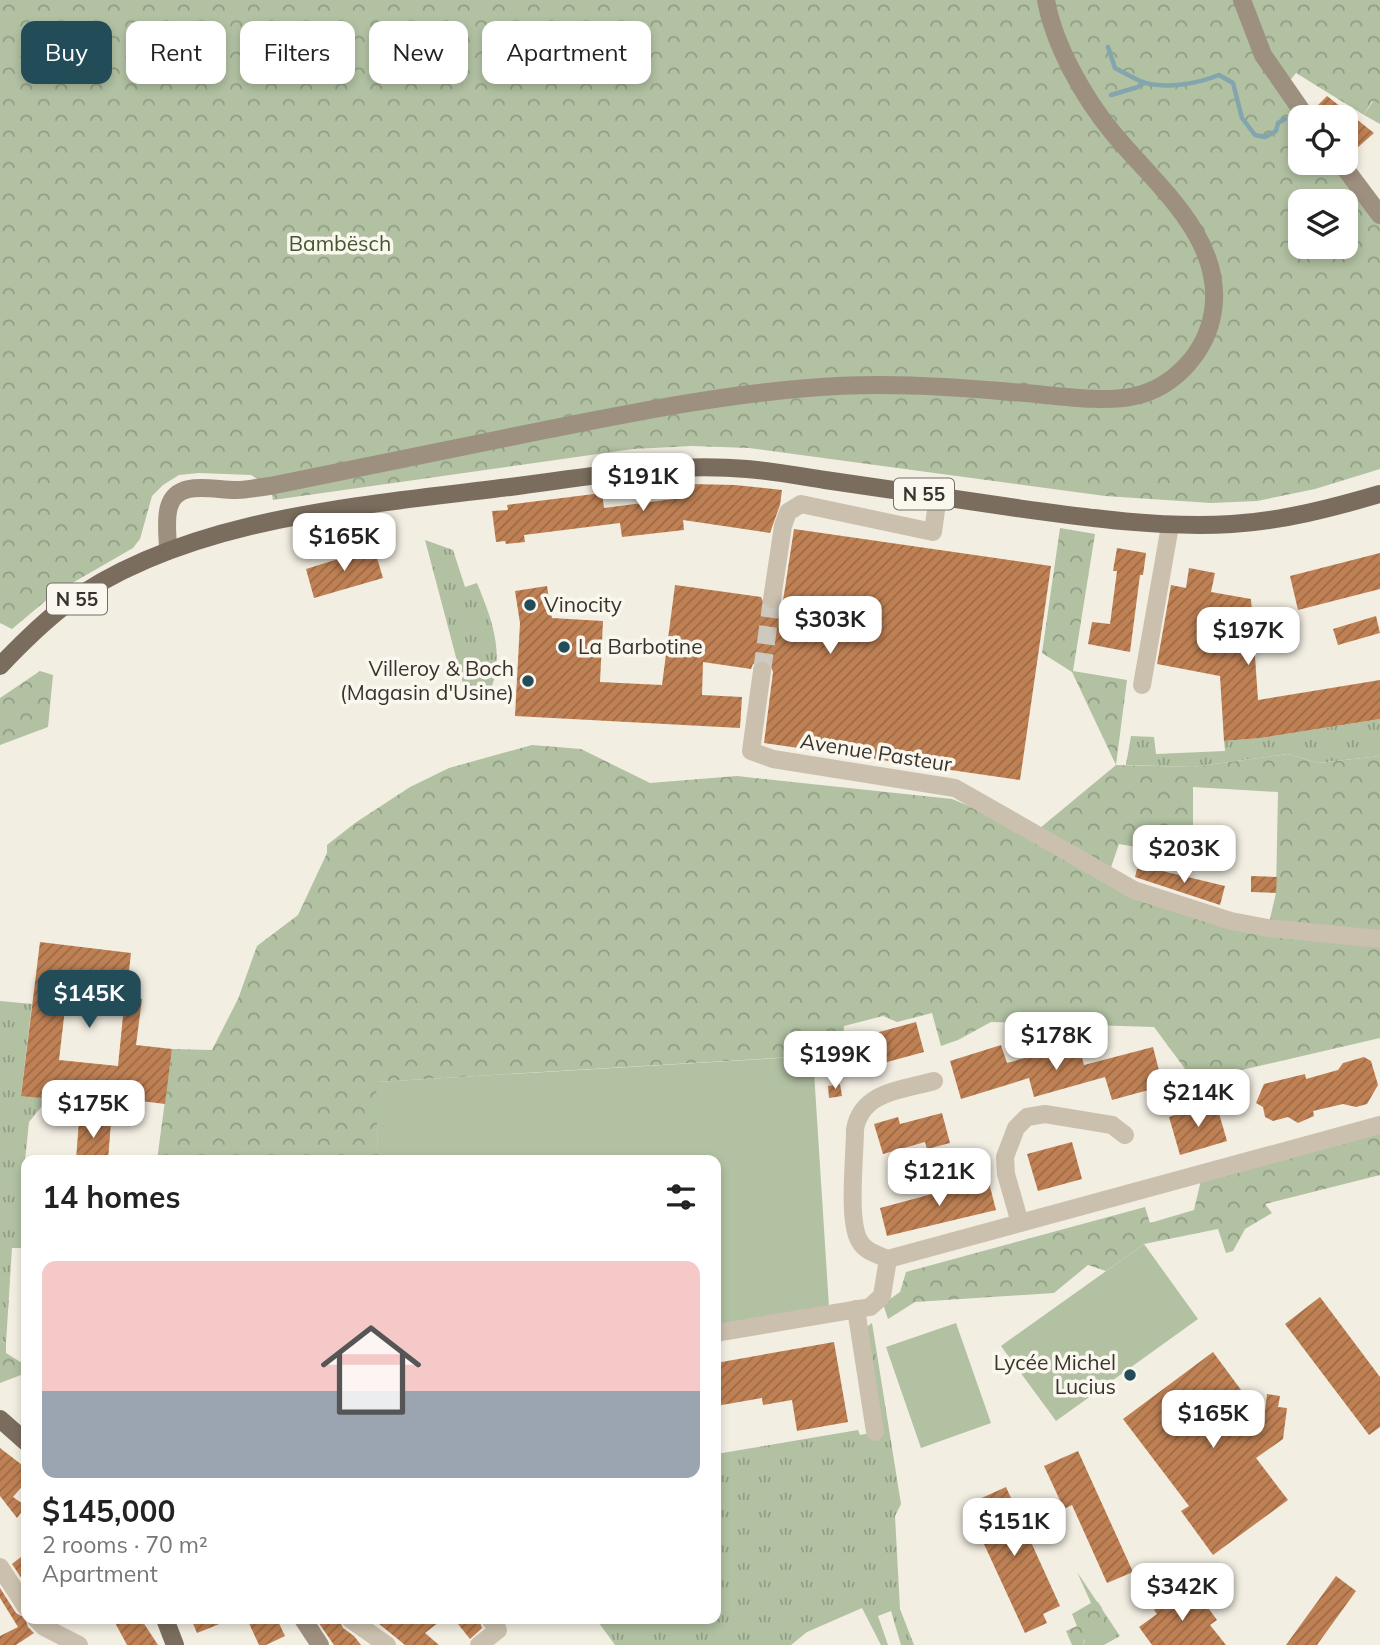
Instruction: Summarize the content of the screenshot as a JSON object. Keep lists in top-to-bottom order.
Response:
{
  "streets": {
    "main road": ["N 55"],
    "street": ["Avenue Pasteur"]
  },
  "parks": ["Bambësch"],
  "places": [
    "Vinocity",
    "La Barbotine",
    "Villeroy & Boch (Magasin d'Usine)",
    "Lycée Michel Lucius"
  ],
  "page": {
    "chip": [
      "Buy",
      "Rent",
      "Filters",
      "New",
      "Apartment"
    ],
    "price": [
      "$191K",
      "$165K",
      "$303K",
      "$197K",
      "$203K",
      "$145K",
      "$178K",
      "$199K",
      "$214K",
      "$175K",
      "$121K",
      "$165K",
      "$151K",
      "$342K"
    ],
    "heading": "14 homes",
    "list": [
      {
        "name": "$145,000",
        "note": "2 rooms · 70 m² · Apartment"
      }
    ]
  }
}
